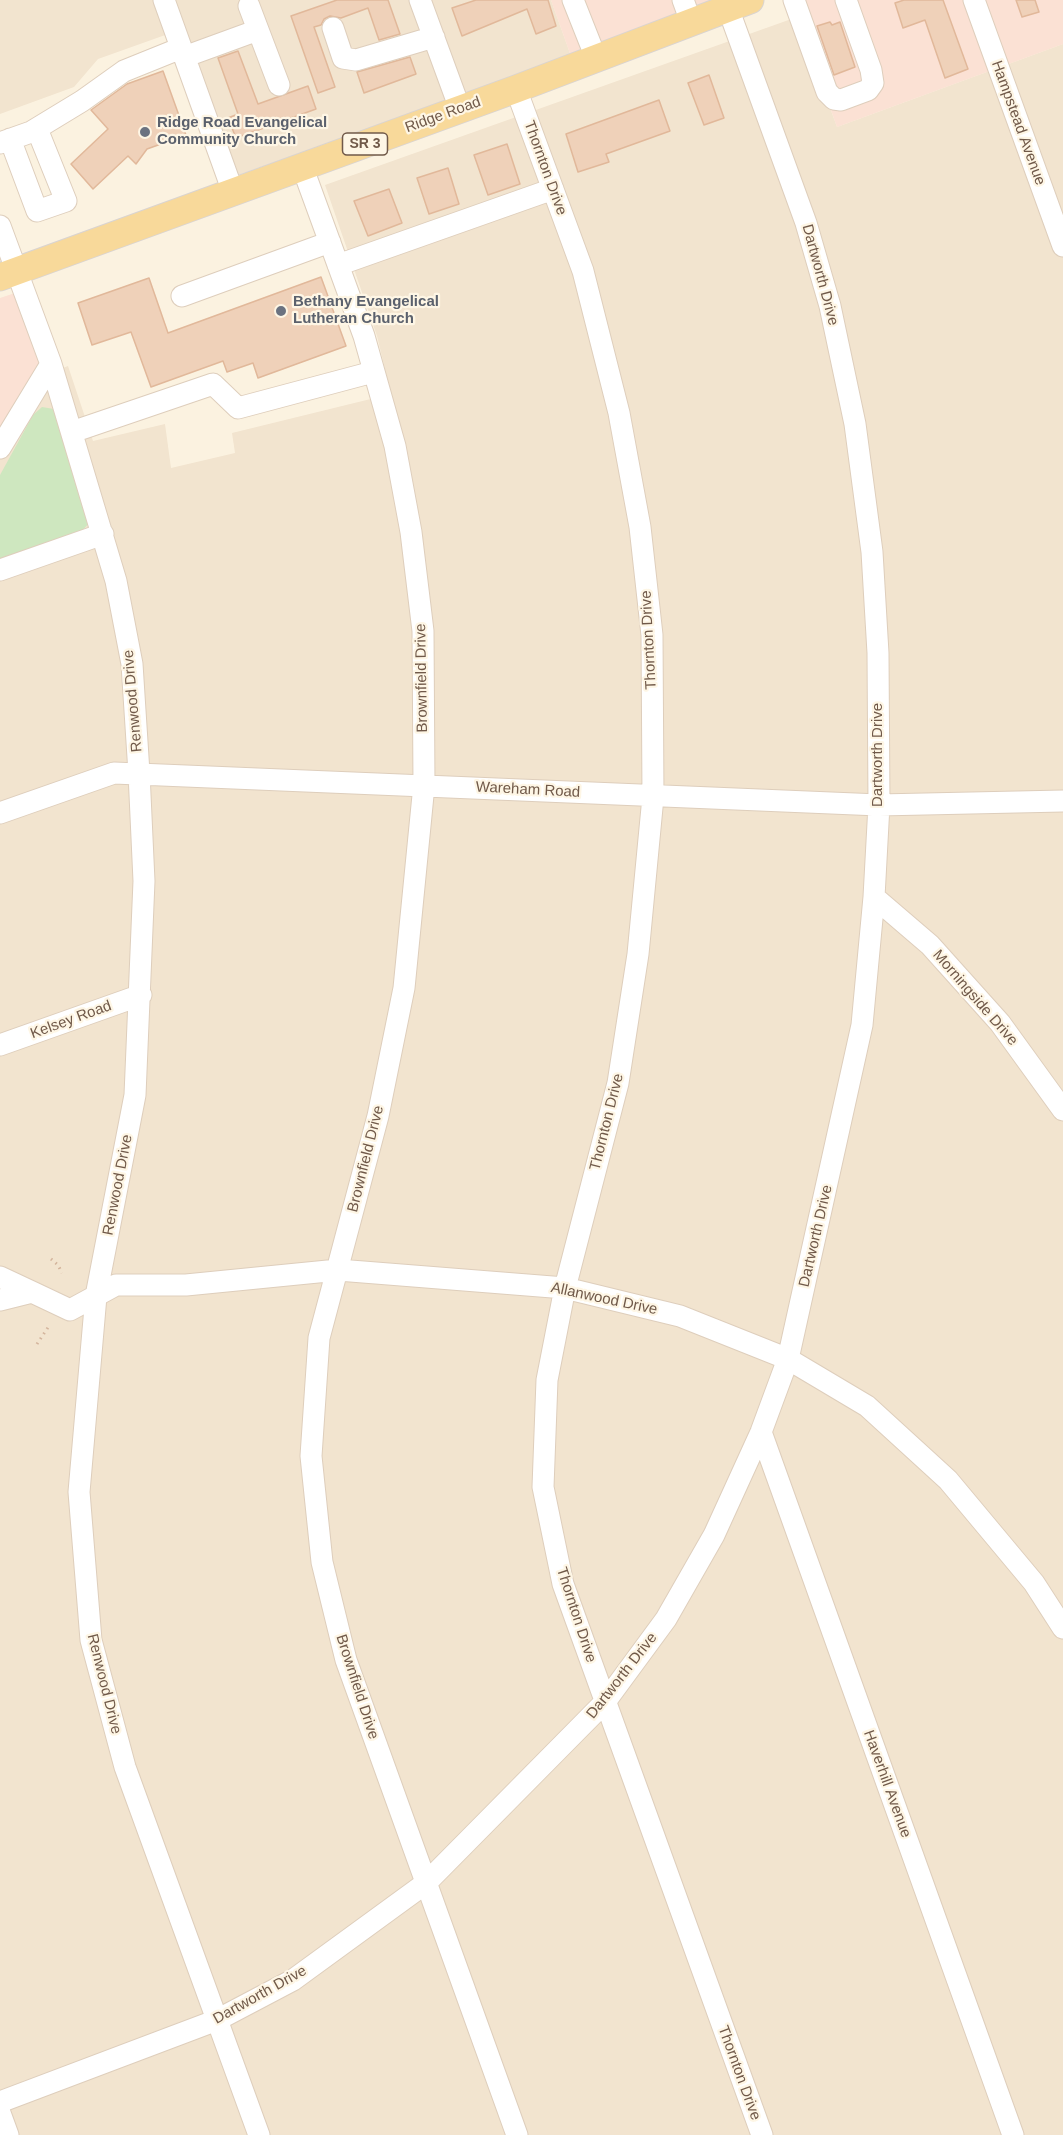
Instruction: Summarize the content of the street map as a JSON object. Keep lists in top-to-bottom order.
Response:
{
  "streets": {
    "main road": ["Ridge Road", "SR 3"],
    "street": [
      "Hampstead Avenue",
      "Thornton Drive",
      "Dartworth Drive",
      "Brownfield Drive",
      "Renwood Drive",
      "Wareham Road",
      "Morningside Drive",
      "Kelsey Road",
      "Allanwood Drive",
      "Haverhill Avenue"
    ]
  },
  "crossings": [
    ["Ridge Road", "Thornton Drive"],
    ["Ridge Road", "Dartworth Drive"],
    ["Ridge Road", "Brownfield Drive"],
    ["Ridge Road", "Renwood Drive"],
    ["Thornton Drive", "Dartworth Drive"],
    ["Thornton Drive", "Wareham Road"],
    ["Thornton Drive", "Allanwood Drive"],
    ["Dartworth Drive", "Brownfield Drive"],
    ["Dartworth Drive", "Renwood Drive"],
    ["Dartworth Drive", "Wareham Road"],
    ["Dartworth Drive", "Morningside Drive"],
    ["Dartworth Drive", "Allanwood Drive"],
    ["Dartworth Drive", "Haverhill Avenue"],
    ["Brownfield Drive", "Wareham Road"],
    ["Brownfield Drive", "Allanwood Drive"],
    ["Renwood Drive", "Wareham Road"],
    ["Renwood Drive", "Kelsey Road"],
    ["Renwood Drive", "Allanwood Drive"]
  ],
  "places": ["Ridge Road Evangelical Community Church", "Bethany Evangelical Lutheran Church"]
}
